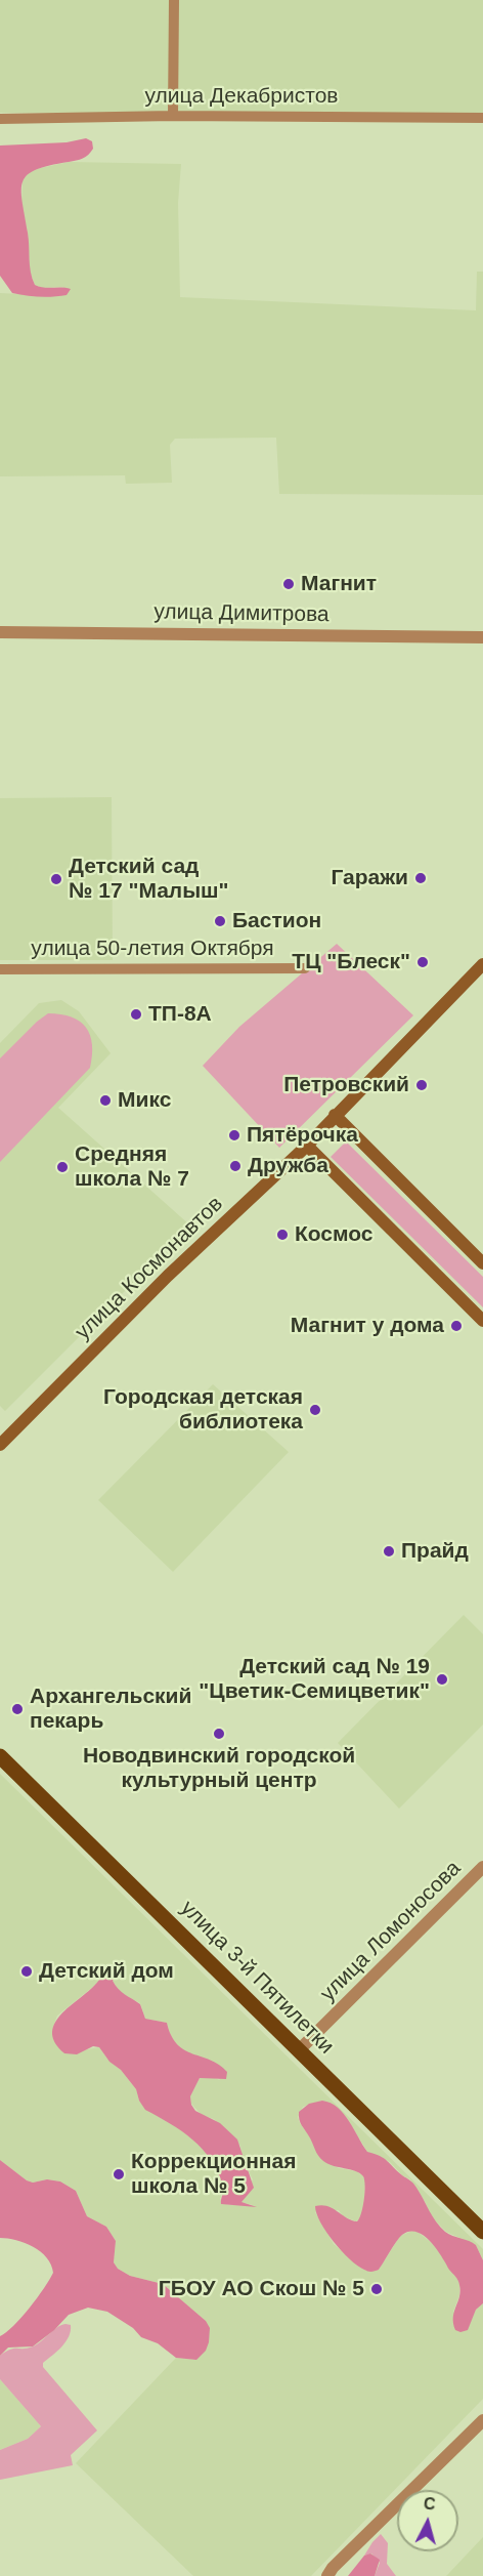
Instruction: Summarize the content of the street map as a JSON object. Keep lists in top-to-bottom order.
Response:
{
  "streets": {
    "main road": ["улица Космонавтов", "улица 3-й Пятилетки"],
    "street": [
      "улица Декабристов",
      "улица Димитрова",
      "улица 50-летия Октября",
      "улица Ломоносова"
    ]
  },
  "crossings": [
    ["улица Ломоносова", "улица 3-й Пятилетки"]
  ],
  "places": [
    "Магнит",
    "Гаражи",
    "Детский сад № 17 \"Малыш\"",
    "Бастион",
    "ТЦ \"Блеск\"",
    "ТП-8А",
    "Петровский",
    "Микс",
    "Пятёрочка",
    "Дружба",
    "Средняя школа № 7",
    "Космос",
    "Магнит у дома",
    "Городская детская библиотека",
    "Прайд",
    "Детский сад № 19 \"Цветик-Семицветик\"",
    "Архангельский пекарь",
    "Новодвинский городской культурный центр",
    "Детский дом",
    "Коррекционная школа № 5",
    "ГБОУ АО Скош № 5"
  ],
  "north": "top"
}
